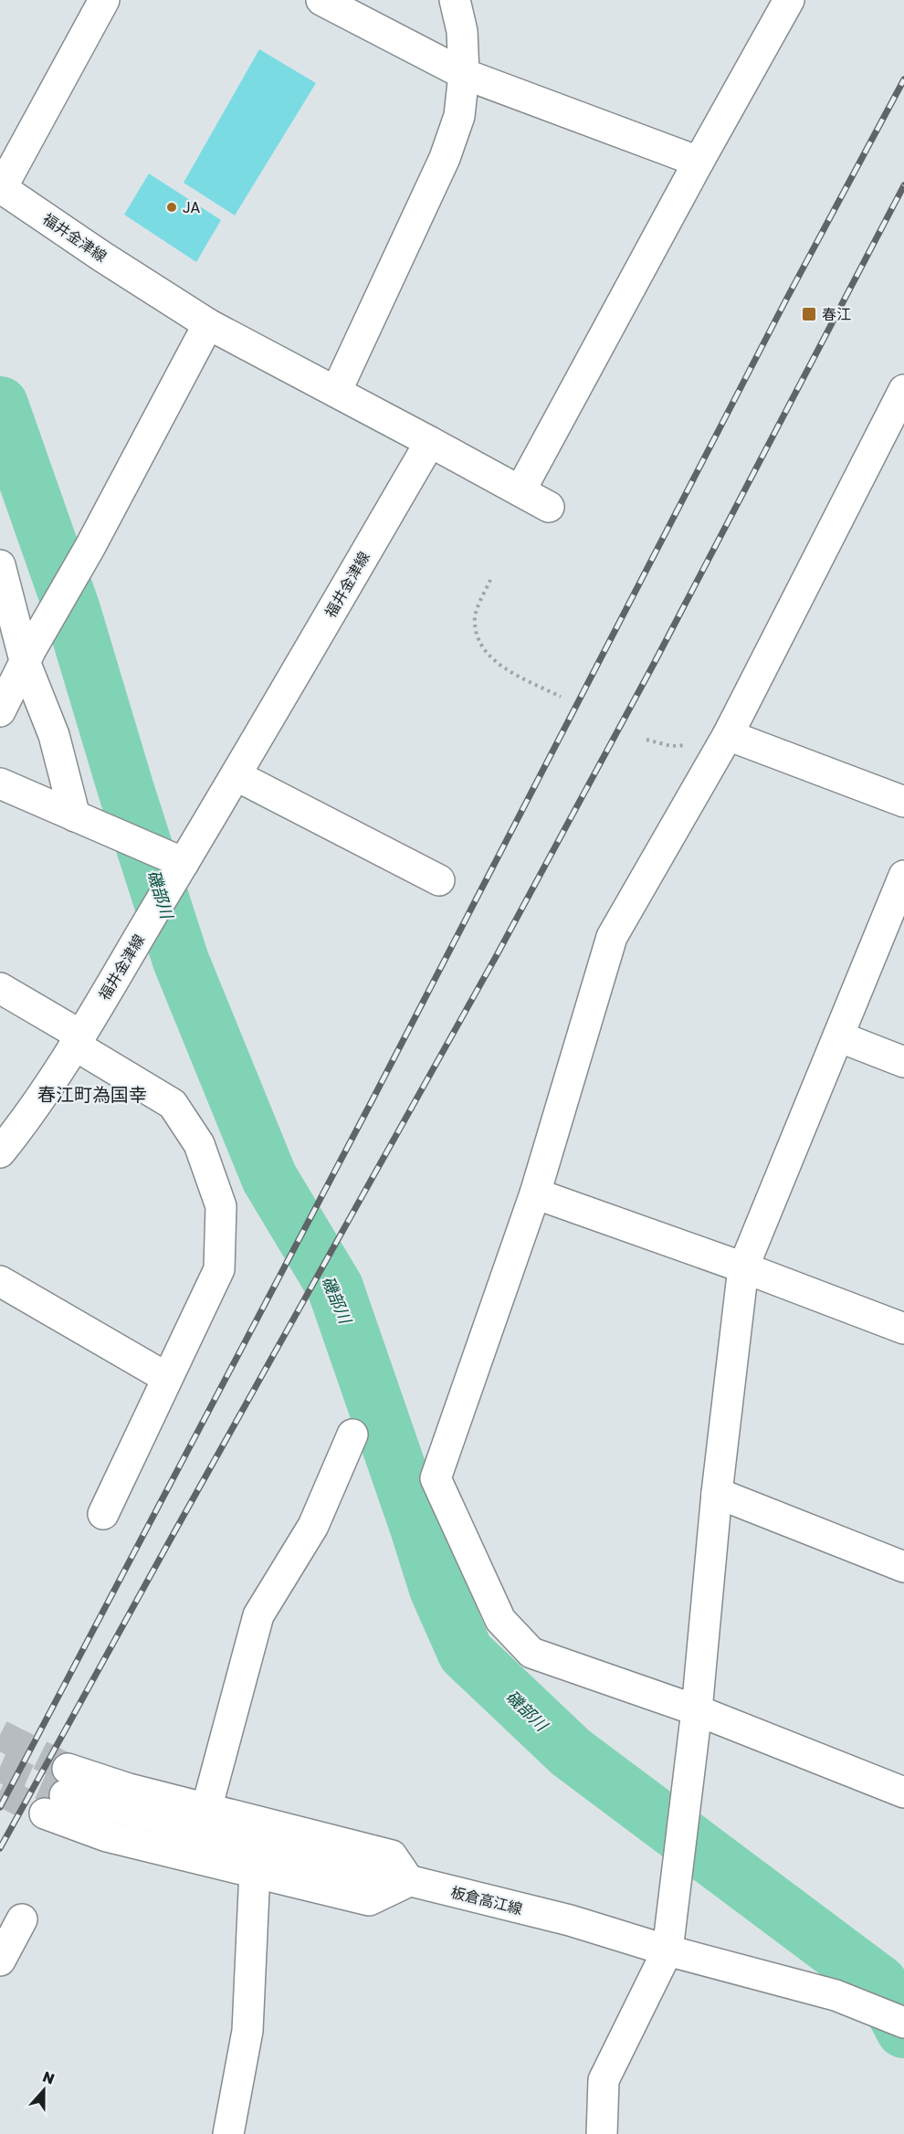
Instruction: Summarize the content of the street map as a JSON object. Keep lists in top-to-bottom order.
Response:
{
  "streets": {
    "street": ["福井金津線", "板倉高江線"]
  },
  "districts": ["春江町為国幸"],
  "water": ["磯部川"],
  "places": {
    "other": ["JA"],
    "transit": ["春江"]
  },
  "north": "top"
}
